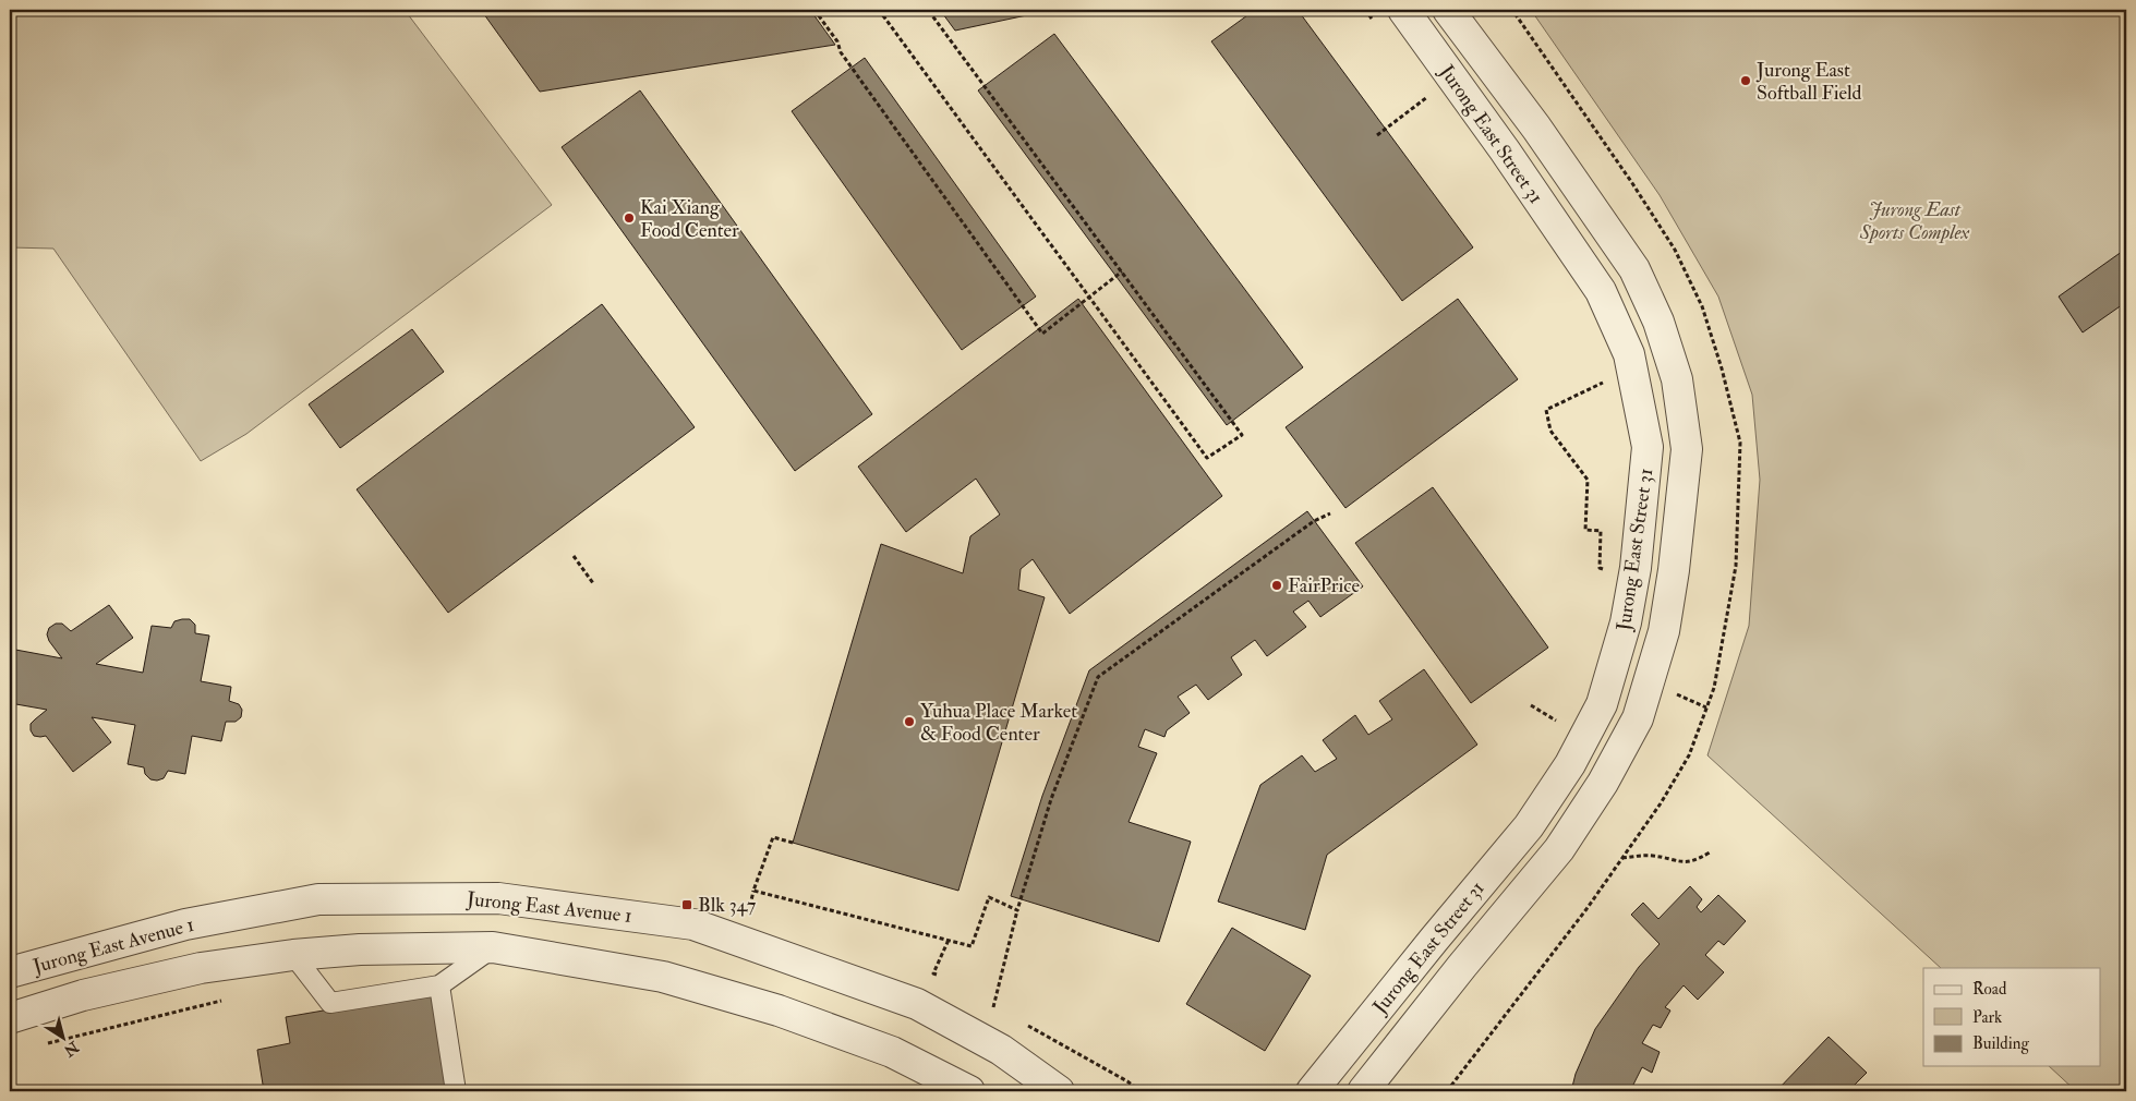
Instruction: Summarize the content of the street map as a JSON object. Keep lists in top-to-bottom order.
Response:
{
  "streets": {
    "street": ["Jurong East Street 31", "Jurong East Avenue 1"]
  },
  "parks": ["Jurong East Sports Complex"],
  "places": {
    "other": [
      "Jurong East Softball Field",
      "Kai Xiang Food Center",
      "FairPrice",
      "Yuhua Place Market & Food Center"
    ],
    "transit": ["Blk 347"]
  },
  "legend": ["Road", "Park", "Building"],
  "north": "bottom right"
}
